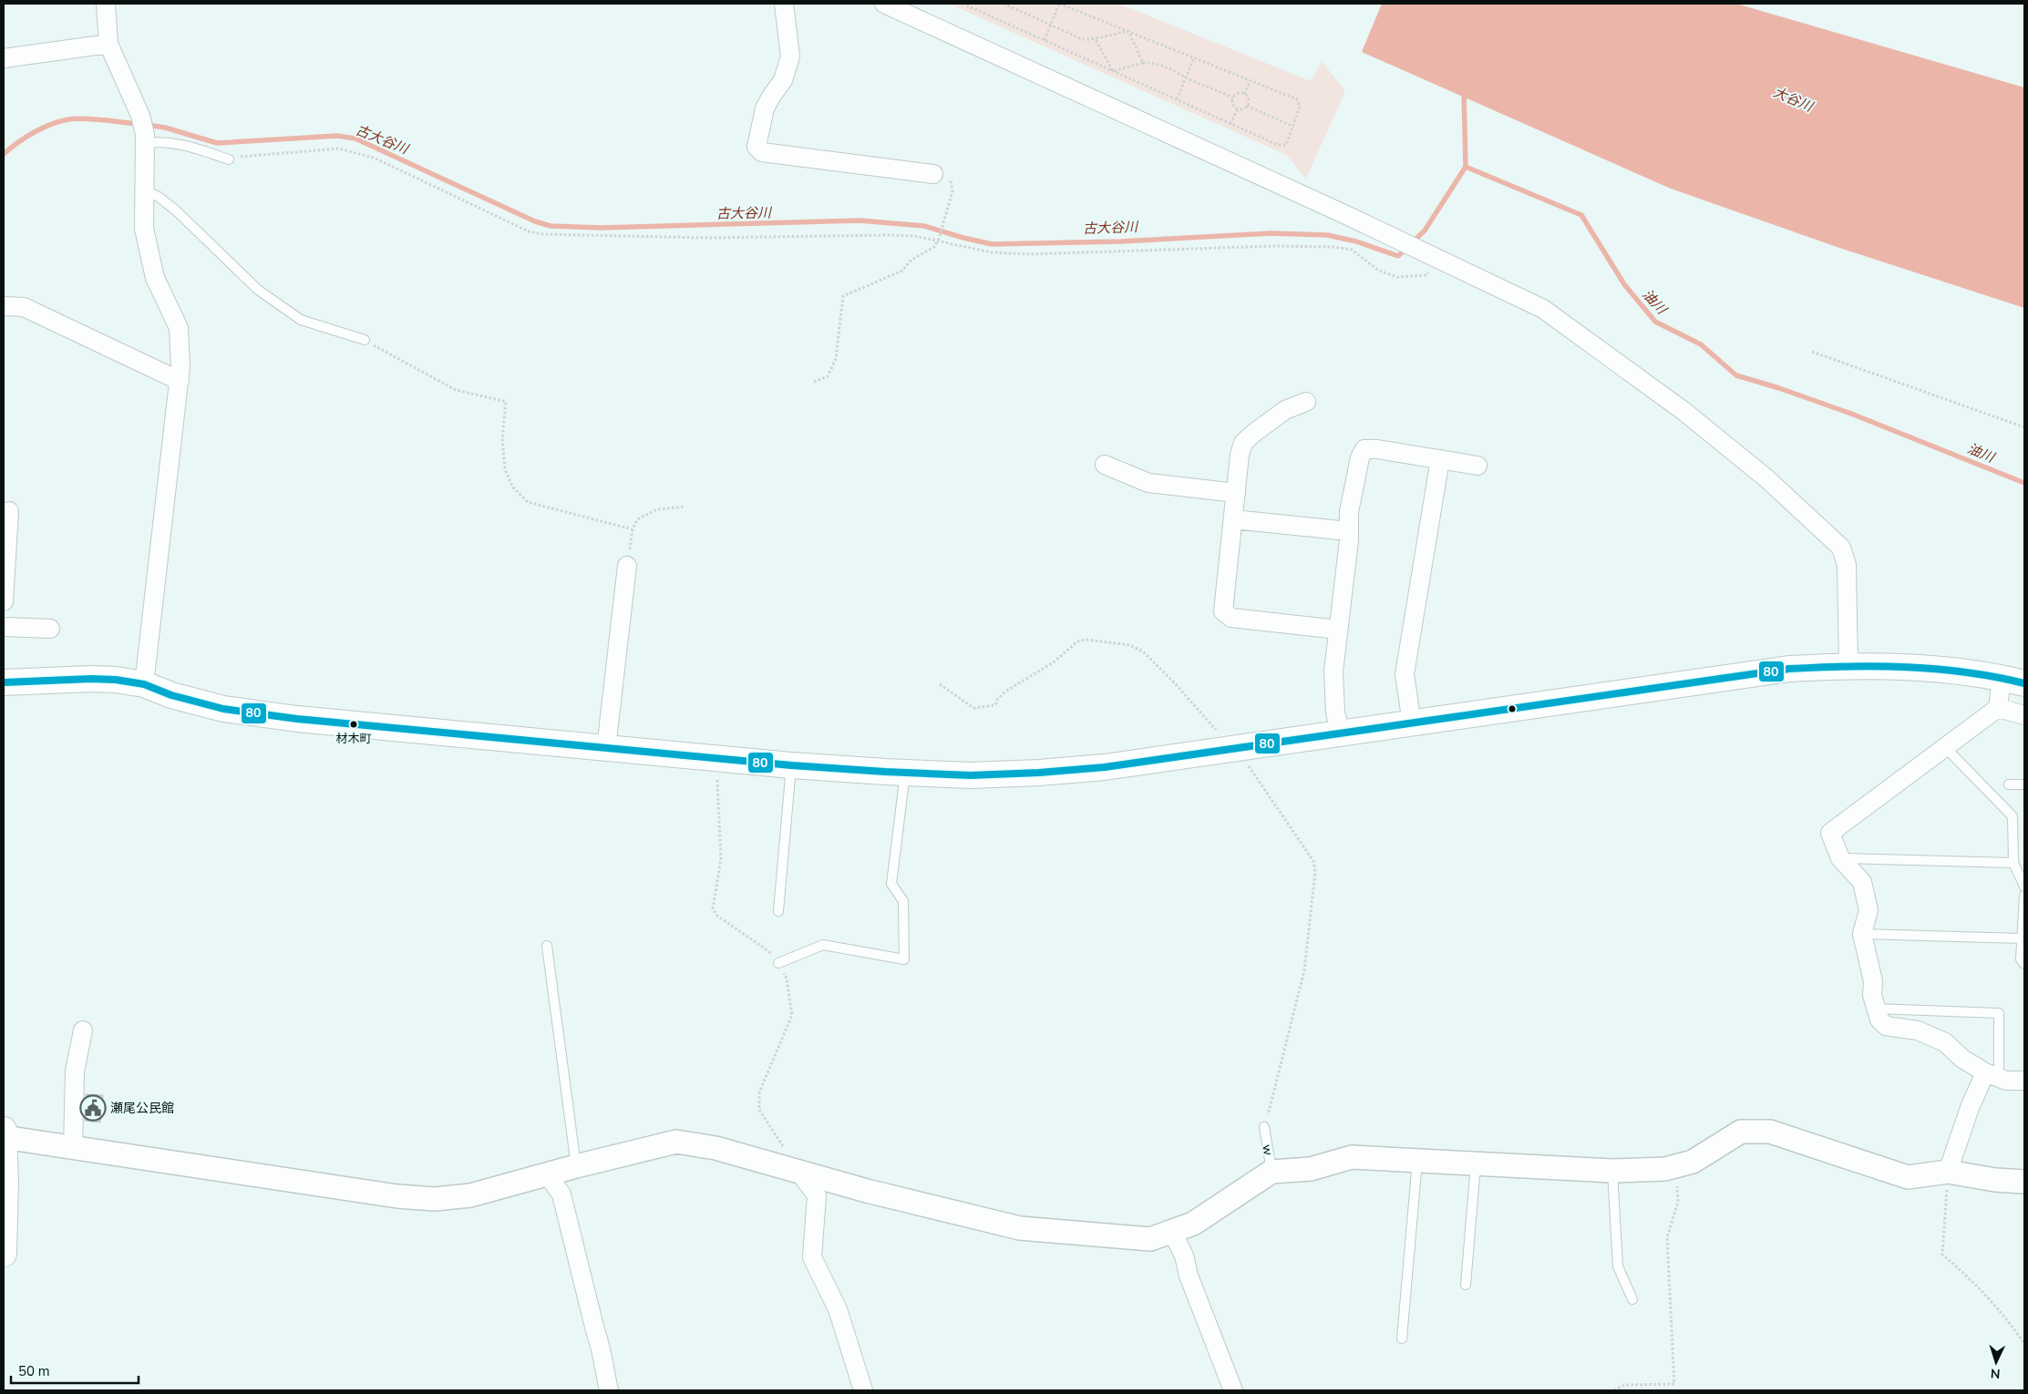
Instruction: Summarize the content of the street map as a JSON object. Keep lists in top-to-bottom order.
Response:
{
  "streets": {
    "lane": ["w"]
  },
  "water": ["大谷川", "古大谷川", "油川"],
  "places": {
    "other": ["材木町"],
    "public building": ["瀬尾公民館"]
  },
  "lines": ["transit line 80"],
  "scale_bar": "50 m",
  "north": "bottom"
}
